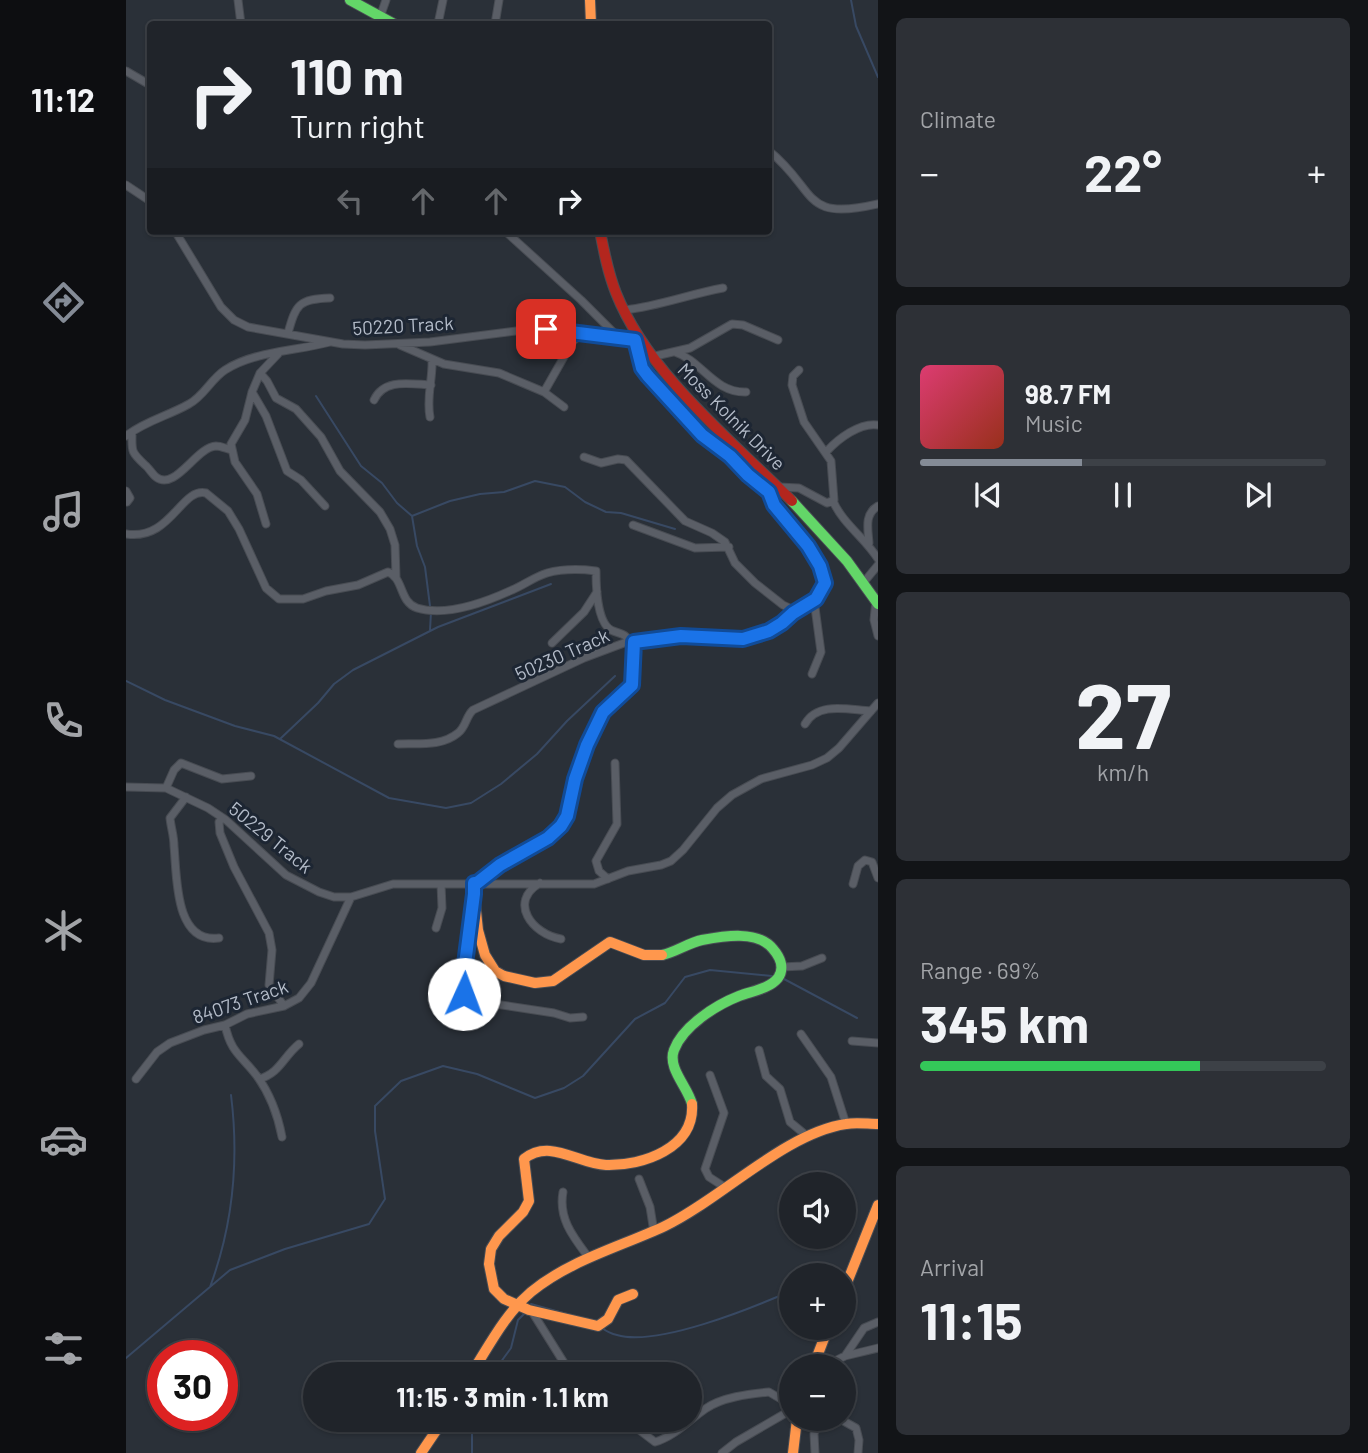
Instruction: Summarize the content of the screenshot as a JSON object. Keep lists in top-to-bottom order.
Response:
{
  "streets": {
    "street": [
      "50220 Track",
      "Moss Kolnik Drive",
      "50230 Track",
      "50229 Track",
      "84073 Track"
    ]
  },
  "crossings": [
    ["50220 Track", "Moss Kolnik Drive"],
    ["50229 Track", "84073 Track"]
  ],
  "page": {
    "tabs": "11:12",
    "tile": [
      "Climate",
      ["27", "km/h"],
      ["Range · 69%", "345 km"],
      ["Arrival", "11:15"]
    ],
    "turn": ["110 m", "Turn right"],
    "heat": ["−", "22°", "+"],
    "song": ["98.7 FM", "Music"],
    "map_buttons": ["+", "−"],
    "limit": "30",
    "trip": "11:15 · 3 min · 1.1 km"
  }
}
